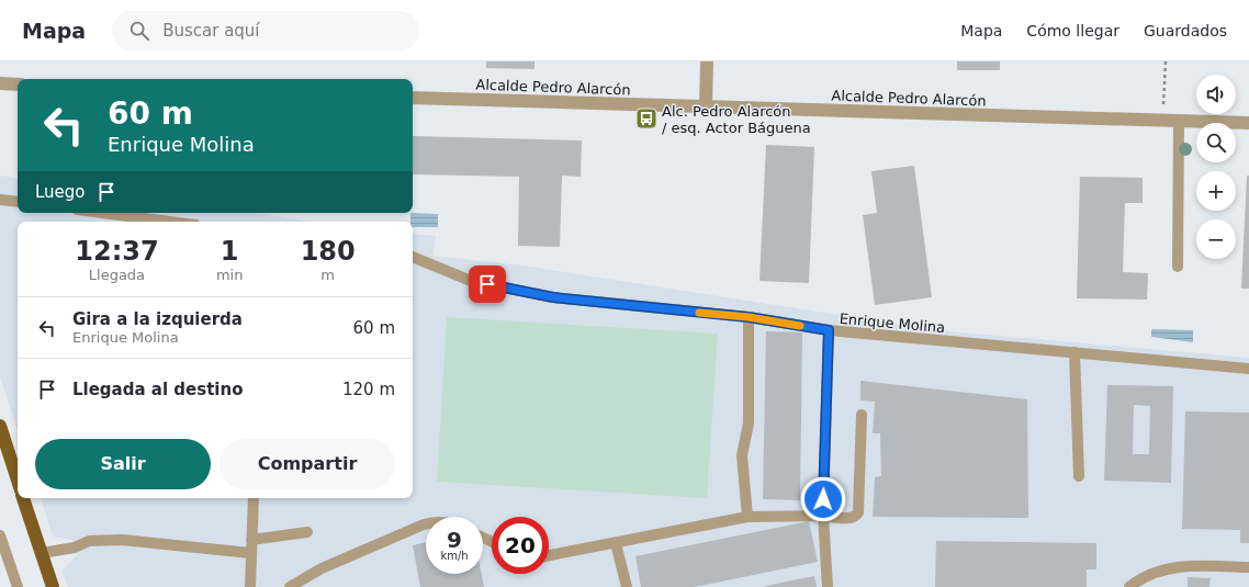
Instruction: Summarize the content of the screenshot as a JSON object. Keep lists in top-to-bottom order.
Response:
{
  "streets": {
    "street": ["Alcalde Pedro Alarcón"],
    "lane": ["Enrique Molina"]
  },
  "places": {
    "bus stop": ["Alc. Pedro Alarcón / esq. Actor Báguena"]
  },
  "page": {
    "header": "Mapa",
    "search": "Buscar aquí",
    "nav": ["Mapa", "Cómo llegar", "Guardados"],
    "map_buttons": ["+", "−"],
    "turn": ["60 m", "Enrique Molina"],
    "then": "Luego",
    "eta": [
      "12:37",
      "Llegada",
      "1",
      "min",
      "180",
      "m"
    ],
    "list": [
      {
        "name": "Gira a la izquierda",
        "note": "Enrique Molina",
        "value": "60 m"
      },
      {
        "name": "Llegada al destino",
        "value": "120 m"
      }
    ],
    "buttons": ["Salir", "Compartir"],
    "speed": "9 km/h",
    "limit": "20"
  }
}
